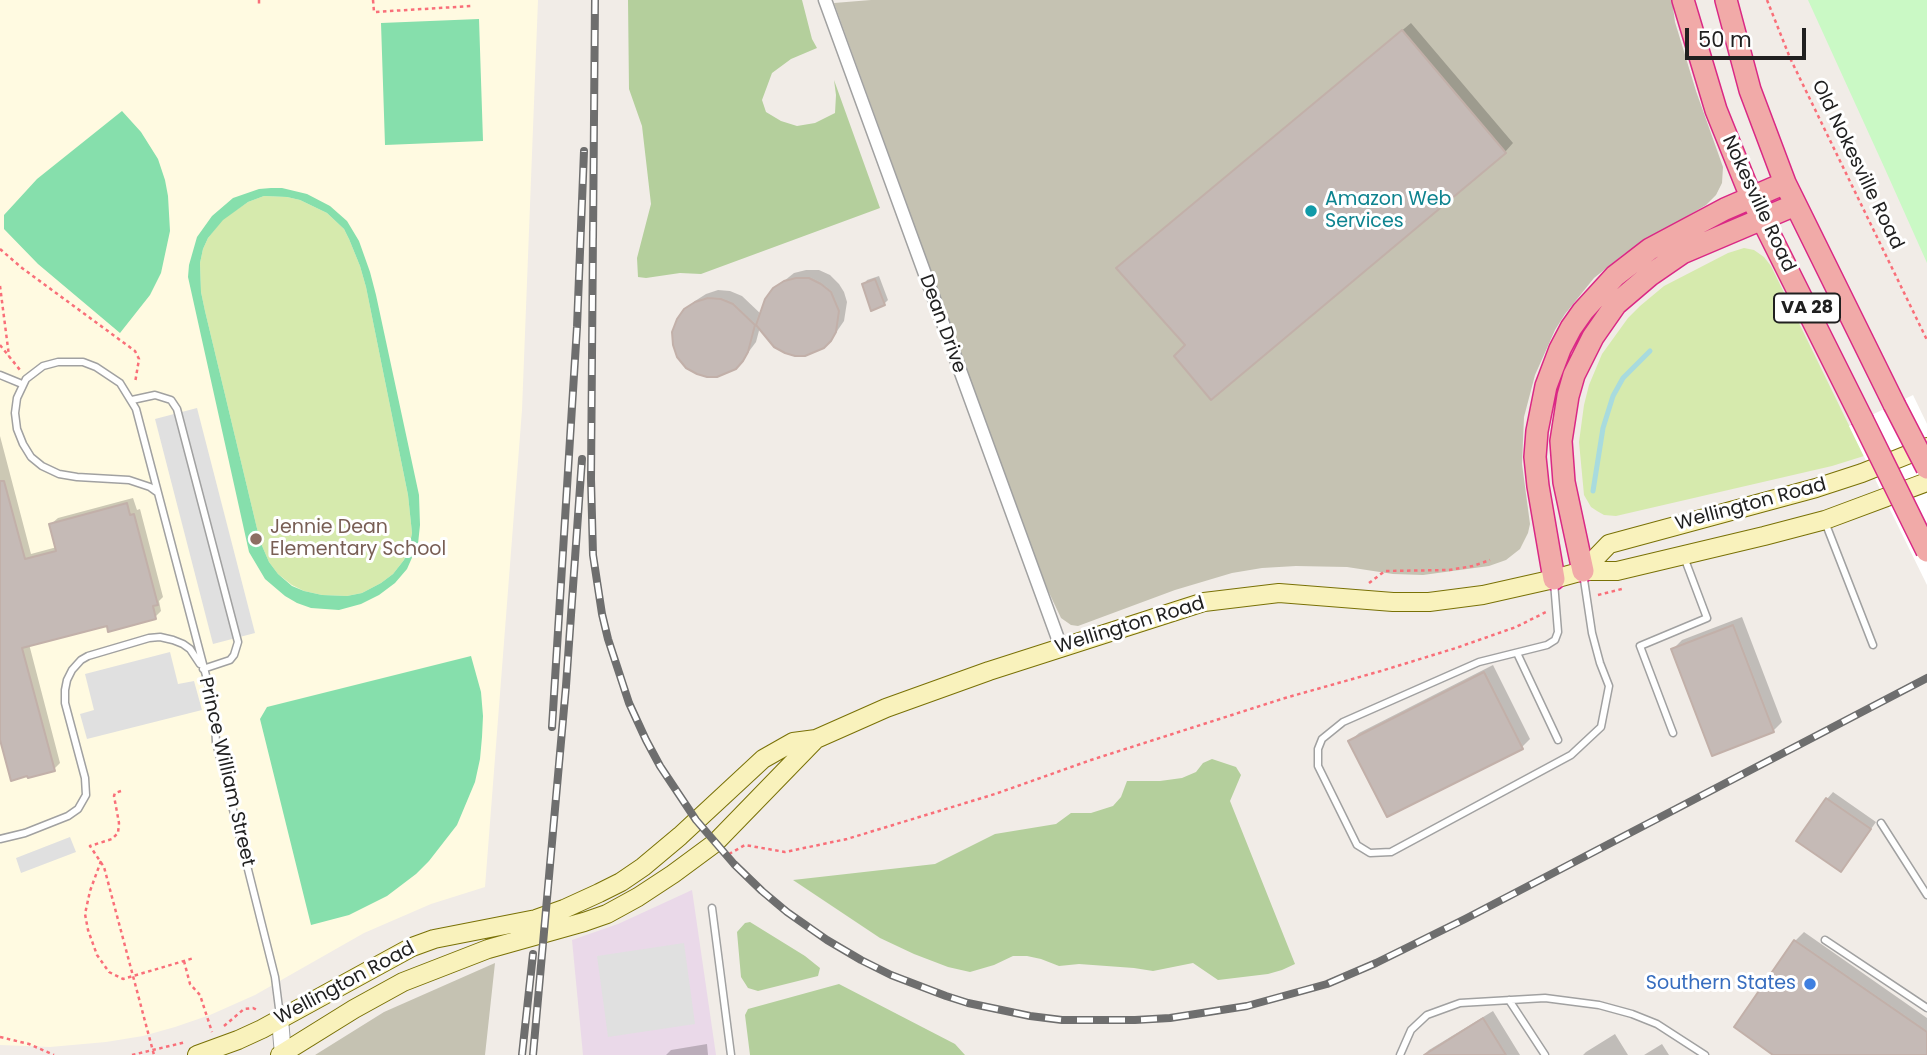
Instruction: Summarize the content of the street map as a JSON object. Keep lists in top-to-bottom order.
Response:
{
  "streets": {
    "highway": ["Nokesville Road", "VA 28"],
    "main road": ["Wellington Road"],
    "street": ["Dean Drive", "Prince William Street"],
    "path": ["Old Nokesville Road"]
  },
  "crossings": [
    ["Dean Drive", "Wellington Road"],
    ["Wellington Road", "Prince William Street"]
  ],
  "places": ["Amazon Web Services", "Jennie Dean Elementary School", "Southern States"],
  "scale_bar": "50 m"
}
